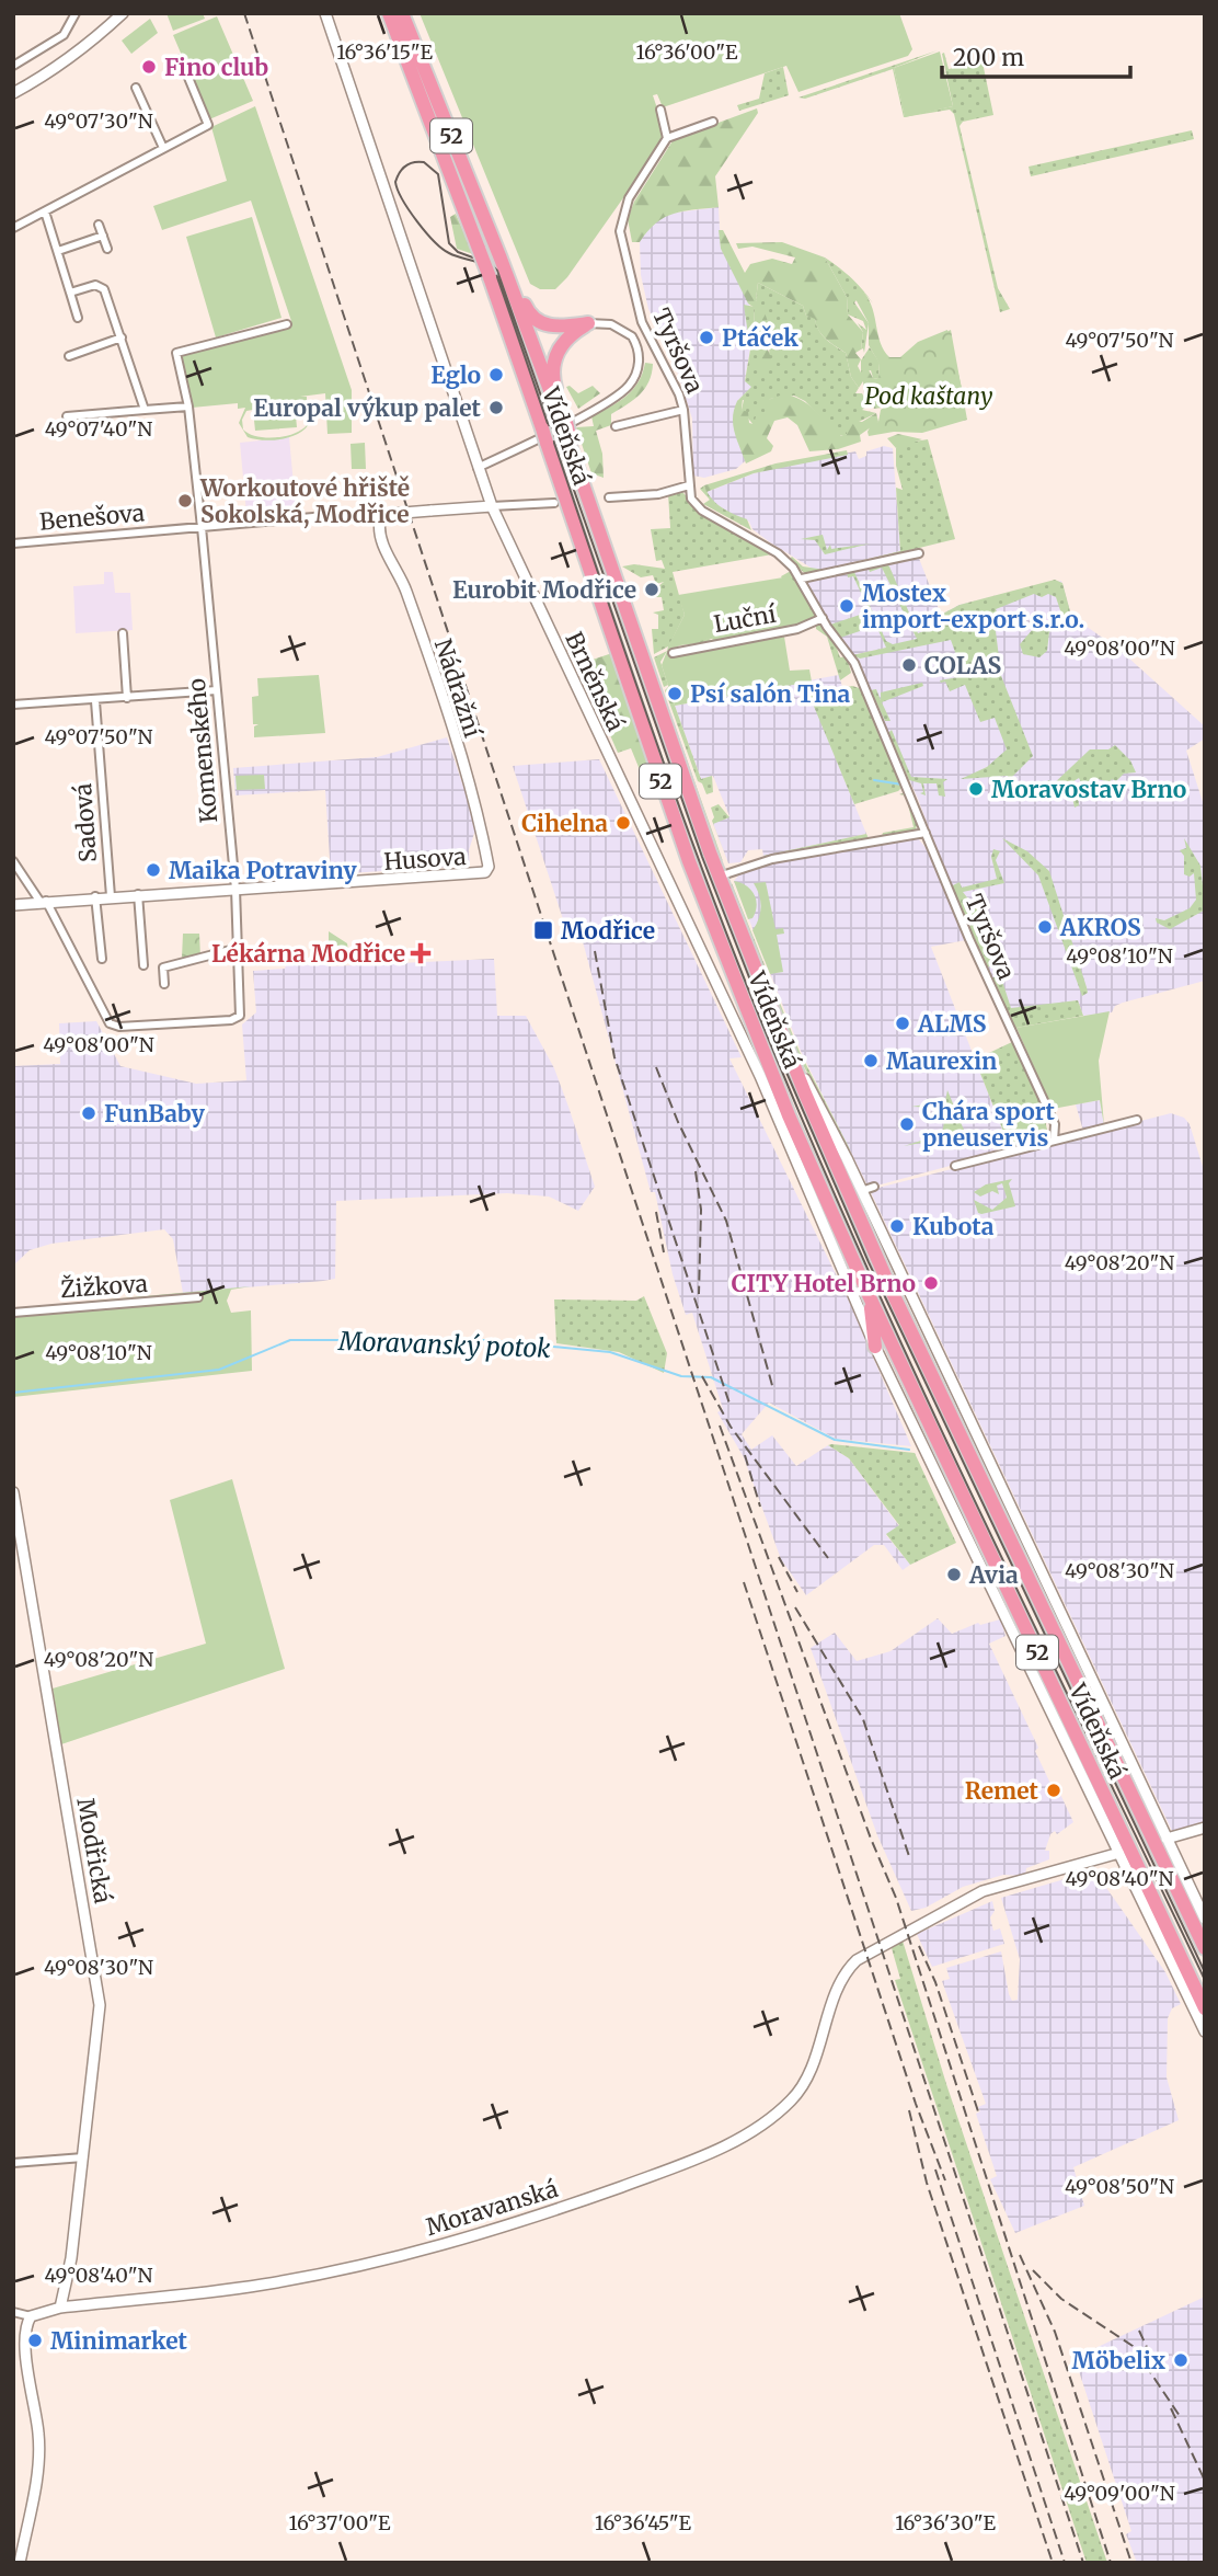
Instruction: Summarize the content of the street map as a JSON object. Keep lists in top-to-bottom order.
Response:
{
  "streets": {
    "highway": ["52", "Vídeňská"],
    "street": [
      "Tyršova",
      "Benešova",
      "Luční",
      "Brněnská",
      "Nádražní",
      "Komenského",
      "Sadová",
      "Husova",
      "Žižkova",
      "Modřická",
      "Moravanská"
    ]
  },
  "crossings": [
    ["Tyršova", "Luční"],
    ["Vídeňská", "Brněnská"],
    ["Vídeňská", "Moravanská"],
    ["Benešova", "Brněnská"],
    ["Benešova", "Nádražní"],
    ["Benešova", "Komenského"],
    ["Nádražní", "Husova"],
    ["Komenského", "Husova"],
    ["Sadová", "Husova"],
    ["Modřická", "Moravanská"]
  ],
  "water": ["Moravanský potok"],
  "parks": ["Pod kaštany"],
  "places": {
    "other": [
      "Fino club",
      "Ptáček",
      "Eglo",
      "Europal výkup palet",
      "Workoutové hřiště Sokolská, Modřice",
      "Eurobit Modřice",
      "Mostex import-export s.r.o.",
      "COLAS",
      "Psí salón Tina",
      "Moravostav Brno",
      "Cihelna",
      "Maika Potraviny",
      "AKROS",
      "ALMS",
      "Maurexin",
      "FunBaby",
      "Chára sport pneuservis",
      "Kubota",
      "CITY Hotel Brno",
      "Avia",
      "Remet",
      "Minimarket",
      "Möbelix"
    ],
    "transit": ["Modřice"],
    "health": ["Lékárna Modřice"]
  },
  "scale_bar": "200 m",
  "coordinates": [
    "16°36'15\"E",
    "16°36'00\"E",
    "49°07'30\"N",
    "49°07'50\"N",
    "49°07'40\"N",
    "49°08'00\"N",
    "49°08'10\"N",
    "49°08'20\"N",
    "49°08'30\"N",
    "49°08'40\"N",
    "49°08'50\"N",
    "49°09'00\"N",
    "16°37'00\"E",
    "16°36'45\"E",
    "16°36'30\"E"
  ]
}
